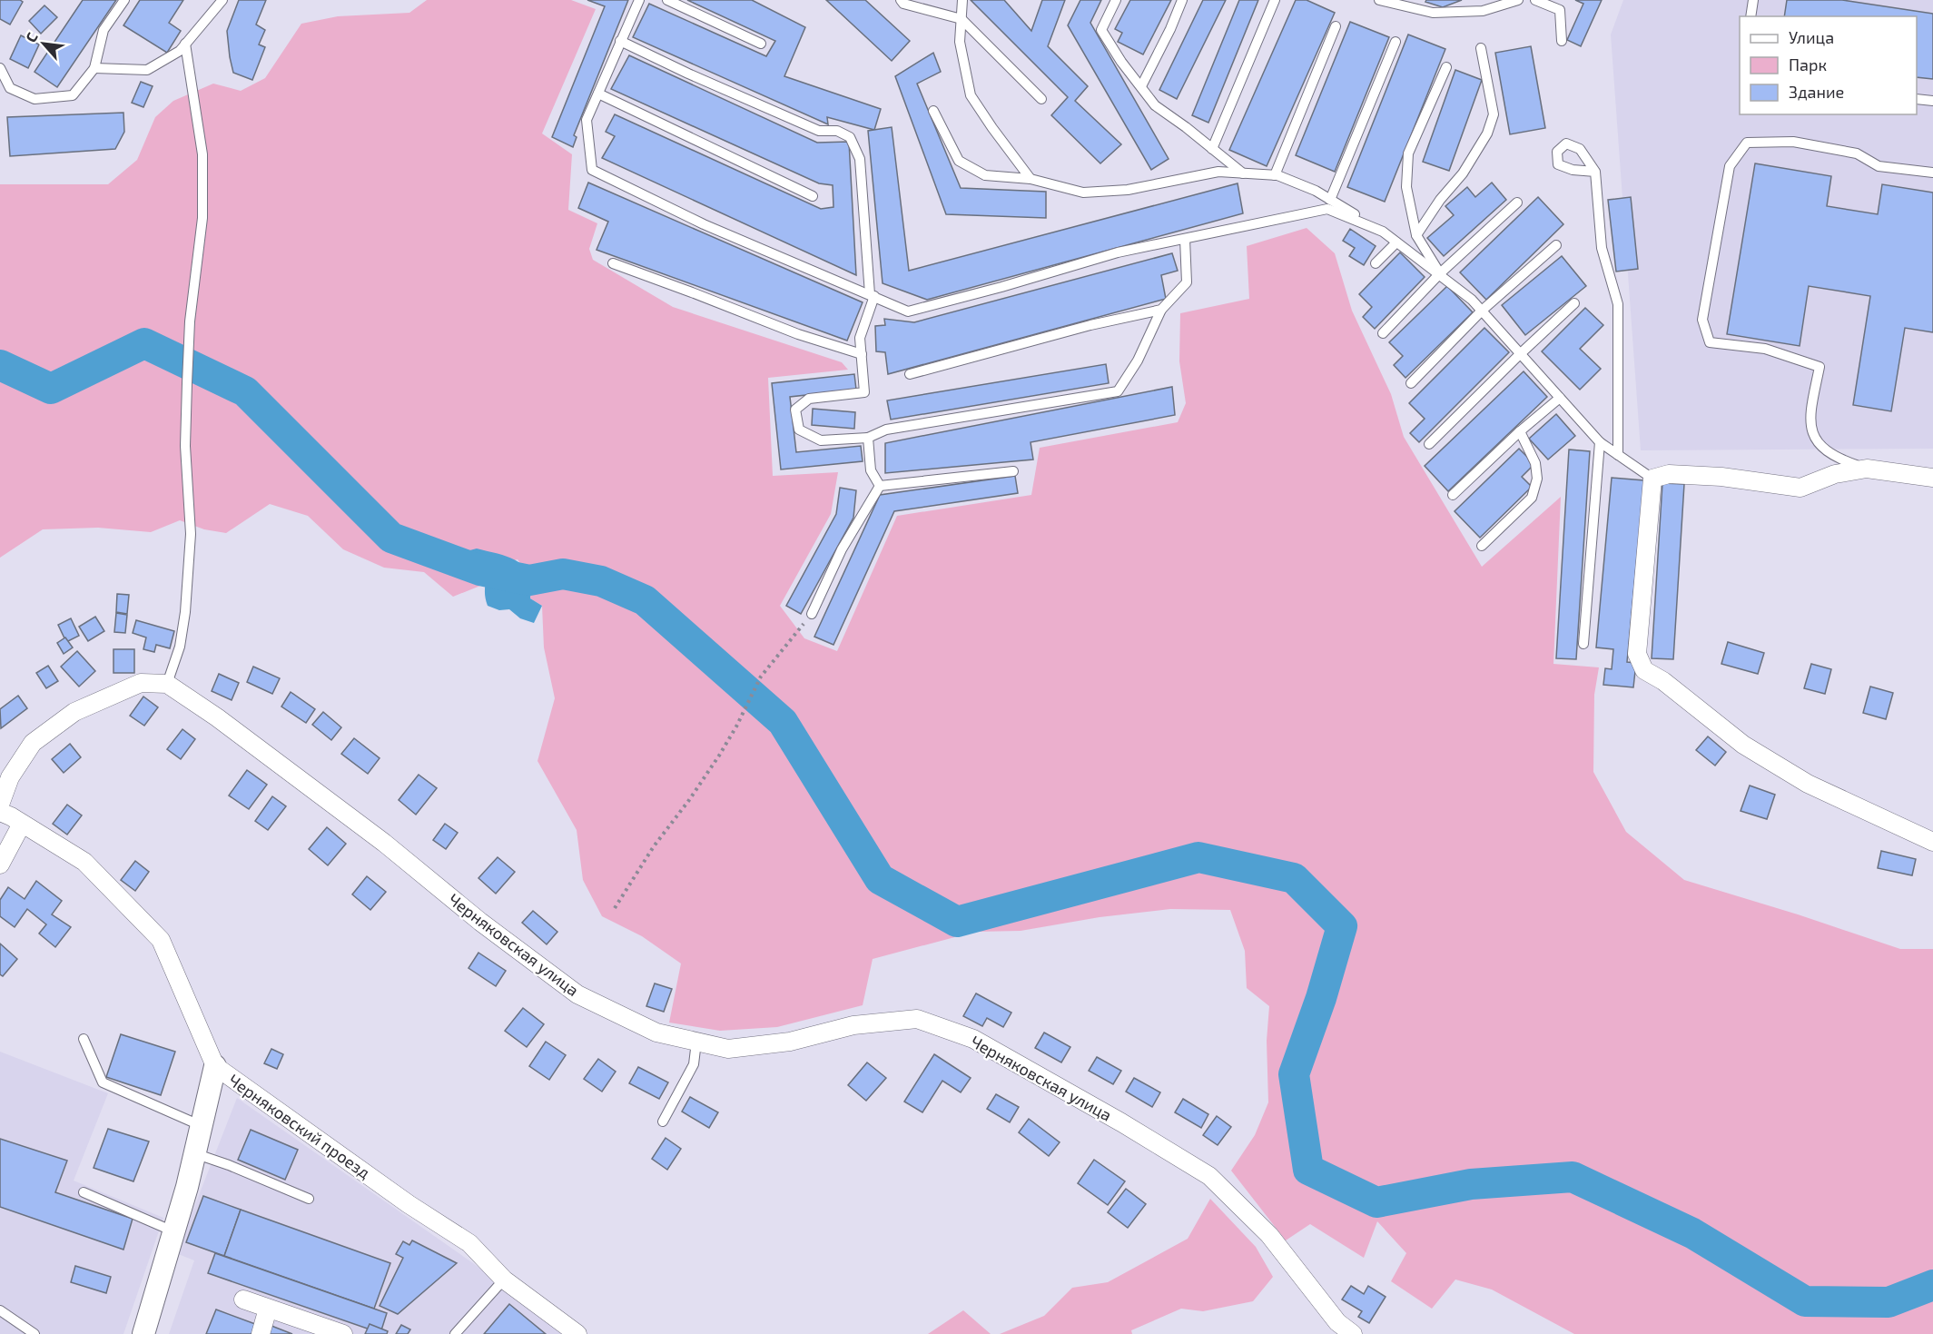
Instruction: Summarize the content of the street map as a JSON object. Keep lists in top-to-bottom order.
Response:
{
  "streets": {
    "street": ["Черняковская улица", "Черняковский проезд"]
  },
  "legend": ["Улица", "Парк", "Здание"],
  "north": "top left"
}
